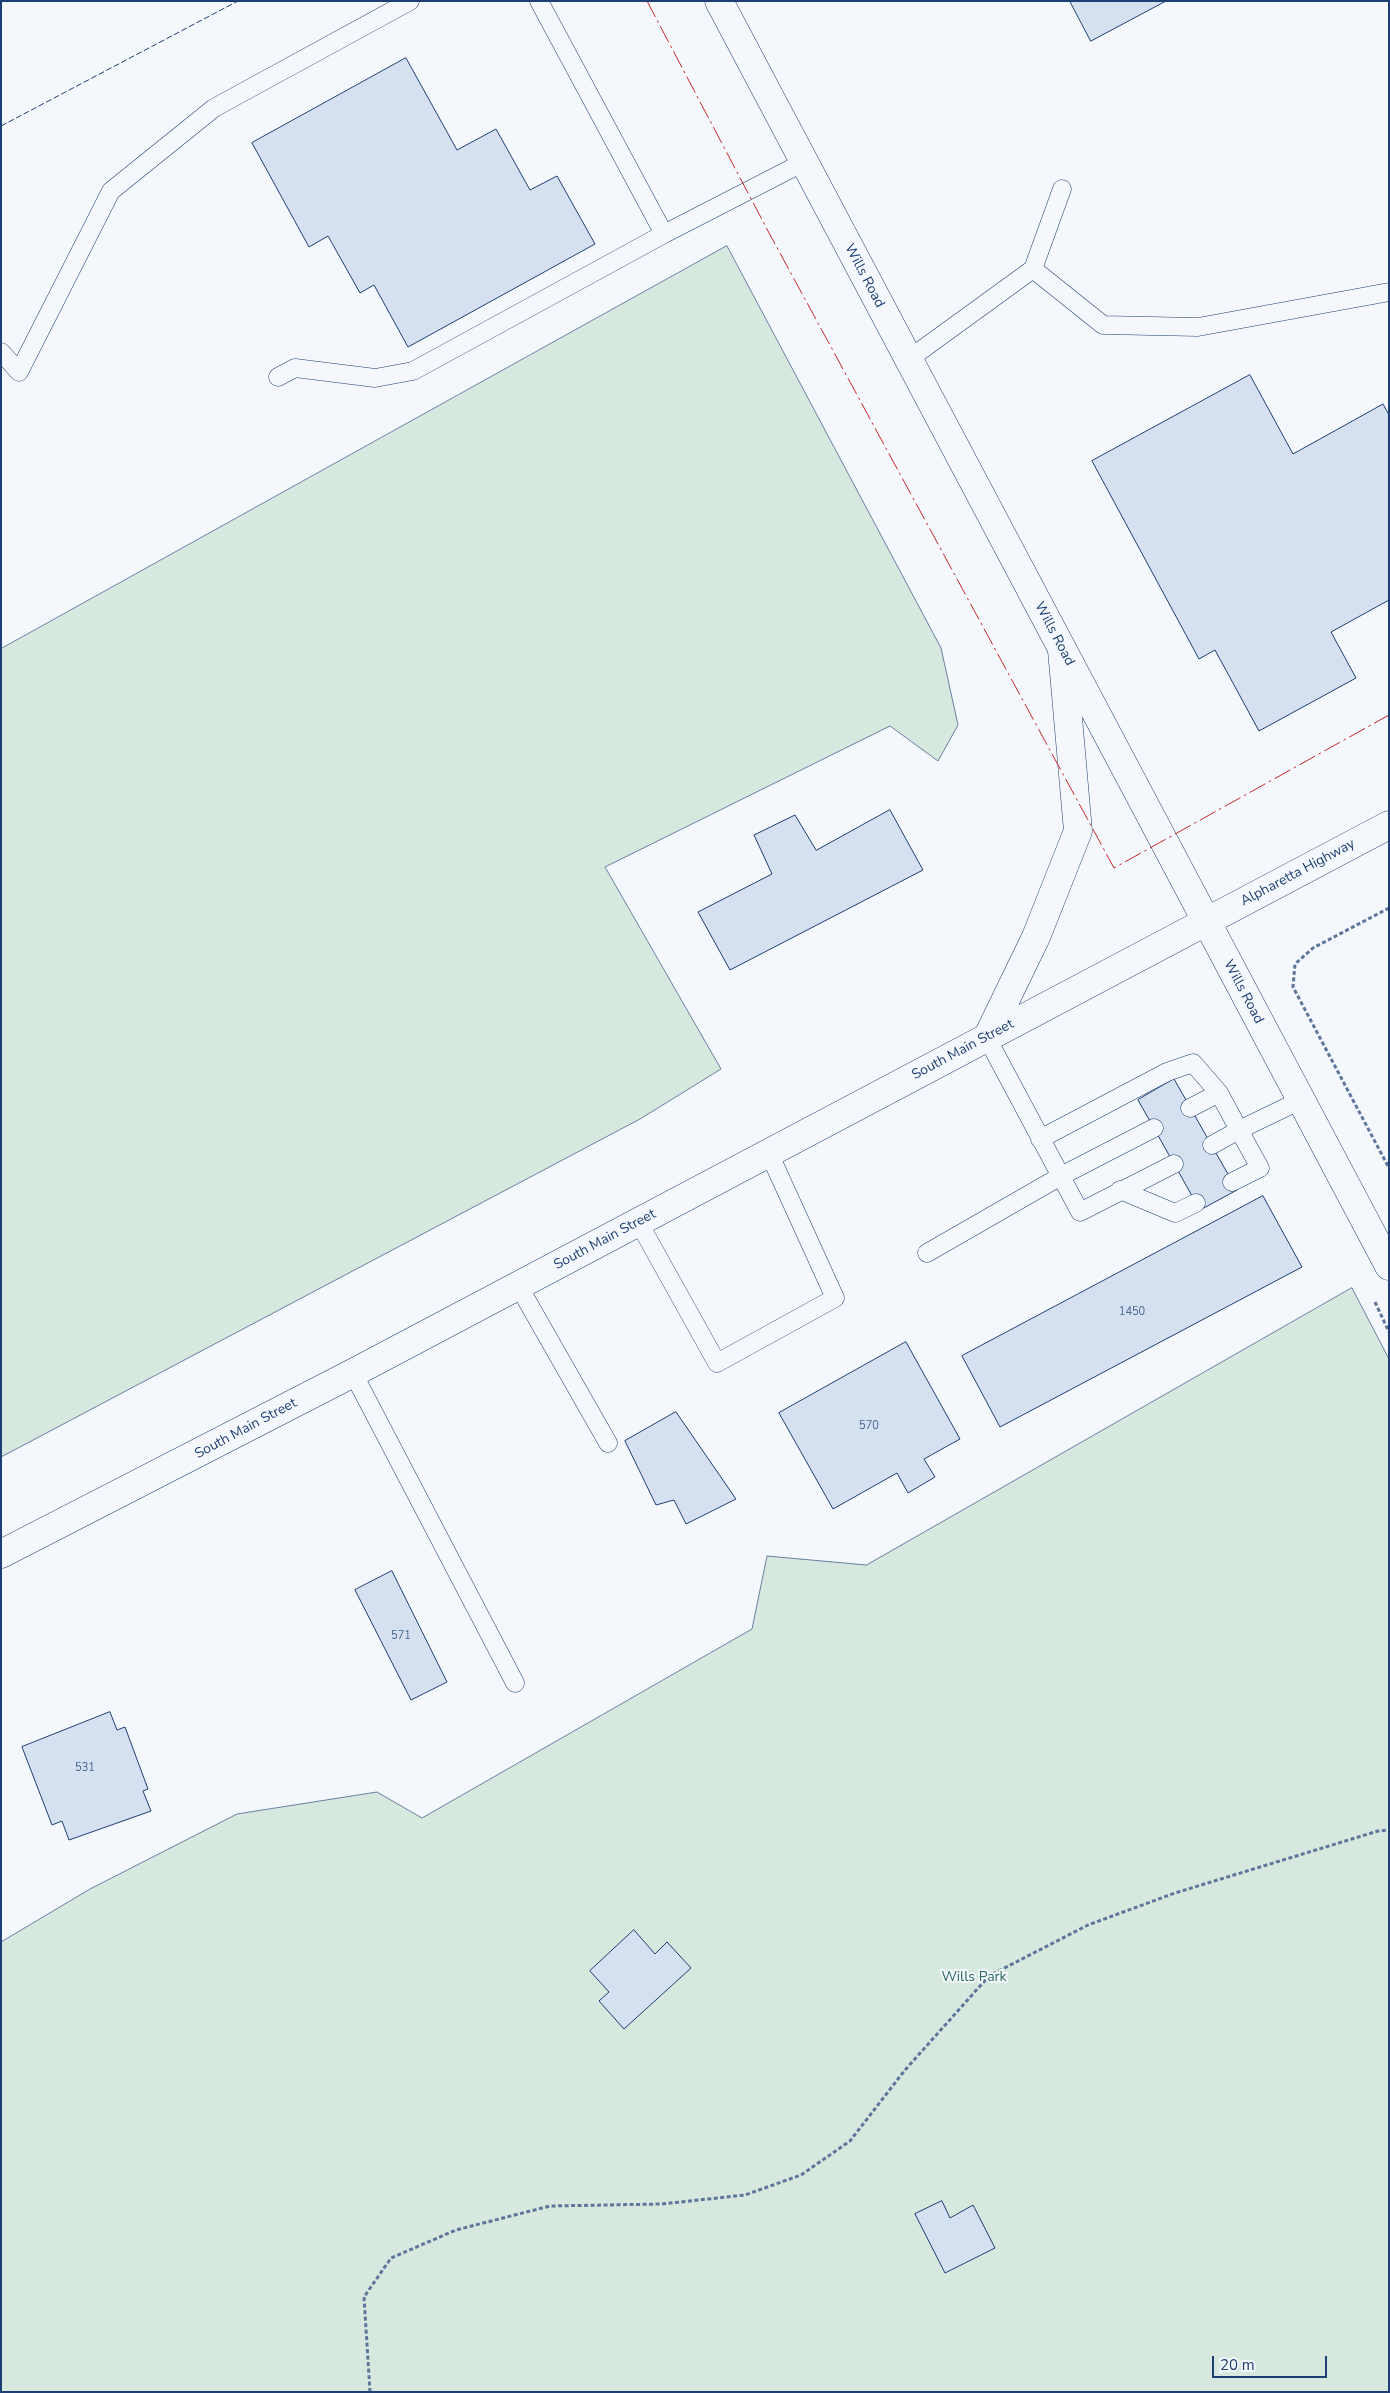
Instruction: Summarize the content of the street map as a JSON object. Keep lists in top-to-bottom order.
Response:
{
  "streets": {
    "main road": ["Wills Road", "Alpharetta Highway", "South Main Street"]
  },
  "crossings": [
    ["Wills Road", "Alpharetta Highway"],
    ["Wills Road", "South Main Street"],
    ["Alpharetta Highway", "South Main Street"]
  ],
  "parks": ["Wills Park"],
  "house_numbers": [
    "1450",
    "570",
    "571",
    "531"
  ],
  "scale_bar": "20 m"
}
